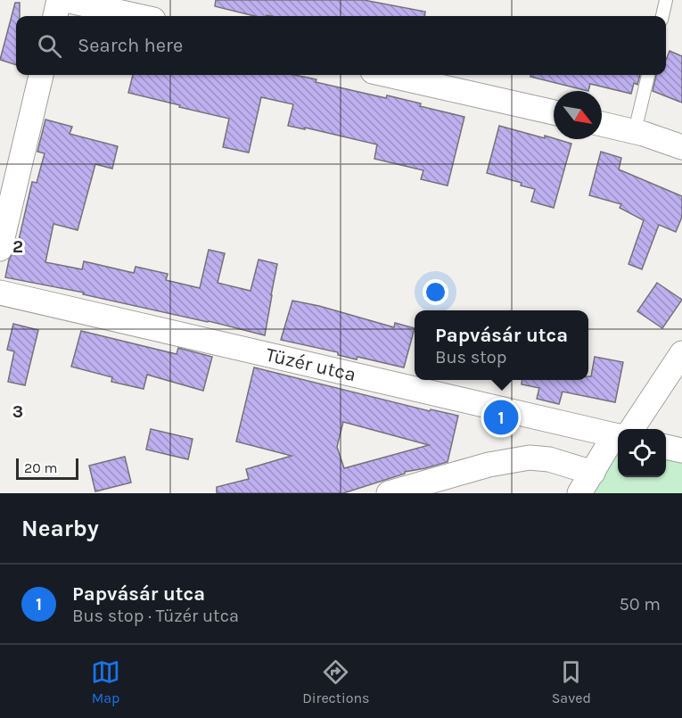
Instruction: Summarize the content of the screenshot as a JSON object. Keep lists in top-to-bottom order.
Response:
{
  "streets": {
    "street": ["Tüzér utca"]
  },
  "scale_bar": "20 m",
  "north": "bottom right",
  "page": {
    "search": "Search here",
    "popup": ["Papvásár utca", "Bus stop"],
    "pins": "1",
    "scale": "20 m",
    "heading": "Nearby",
    "list": [
      {
        "mark": "1",
        "name": "Papvásár utca",
        "note": "Bus stop · Tüzér utca",
        "value": "50 m"
      }
    ],
    "nav": ["Map", "Directions", "Saved"]
  },
  "grid": {
    "rows": ["2", "3"]
  }
}
